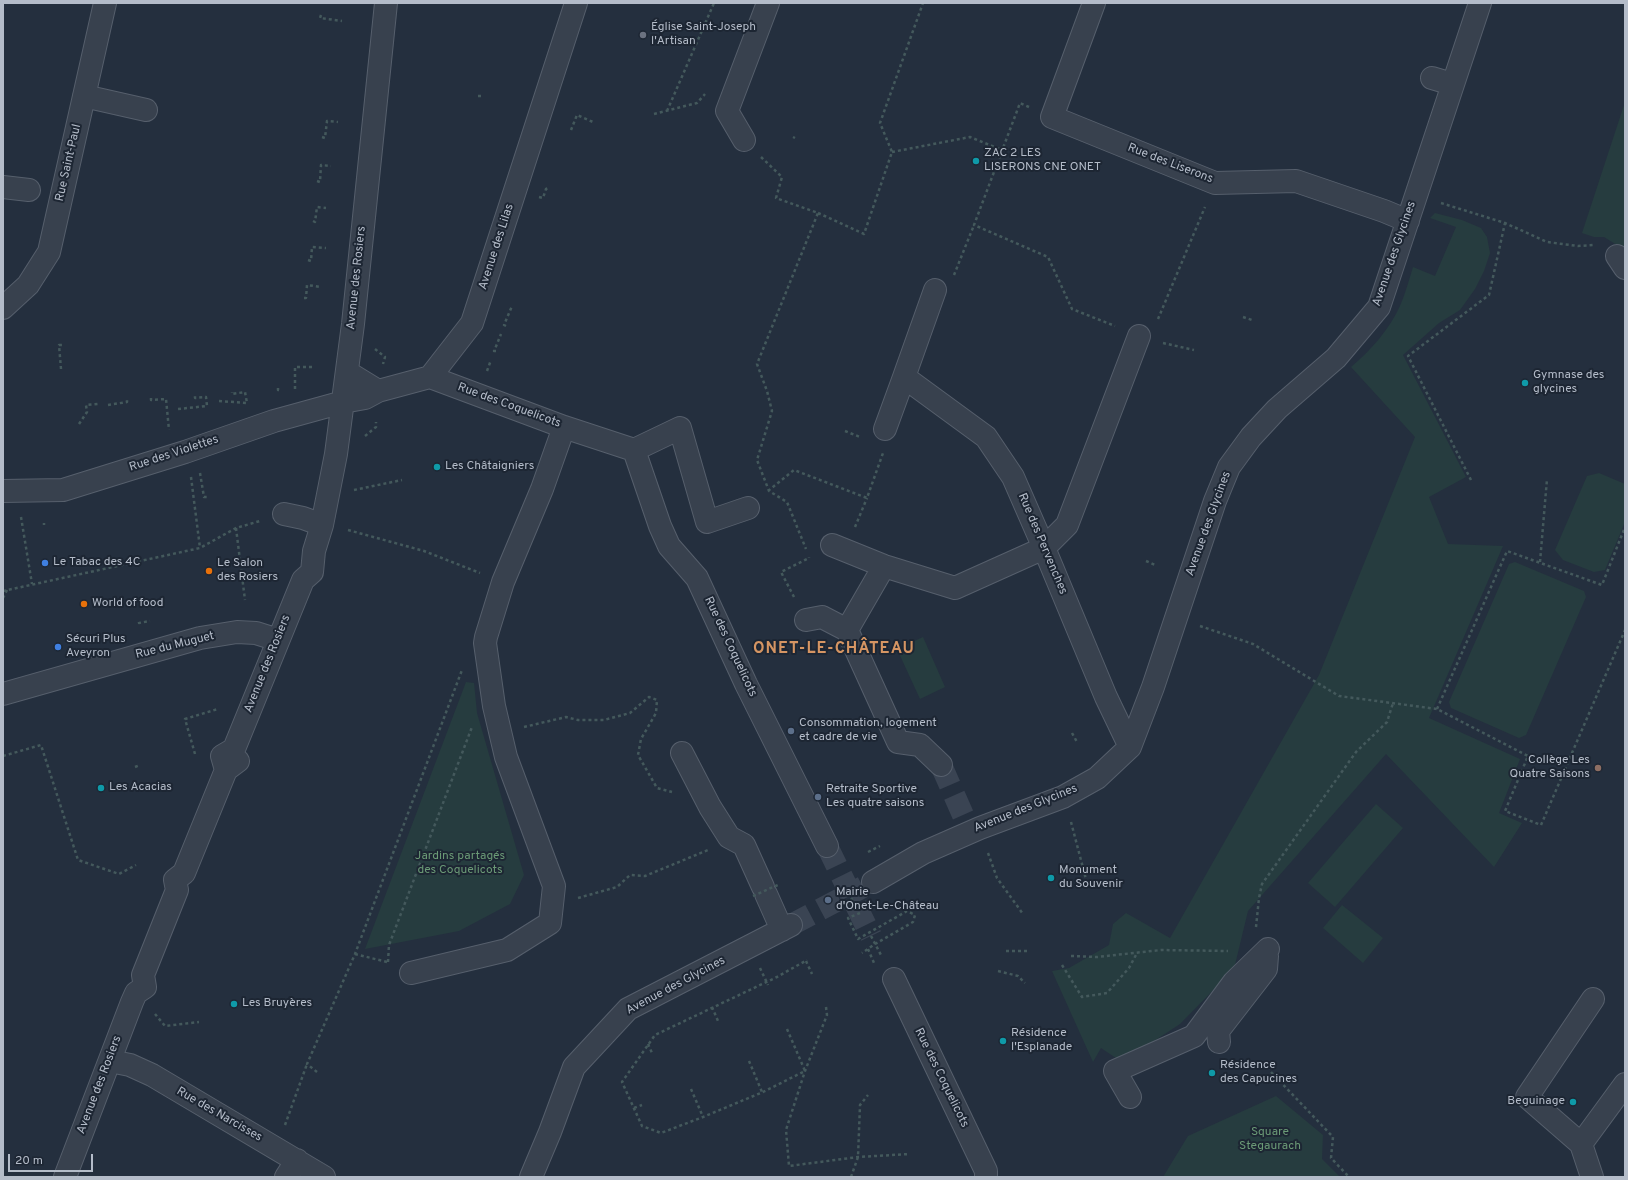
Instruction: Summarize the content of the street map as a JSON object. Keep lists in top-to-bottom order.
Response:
{
  "streets": {
    "street": [
      "Rue Saint-Paul",
      "Rue des Liserons",
      "Avenue des Lilas",
      "Avenue des Glycines",
      "Avenue des Rosiers",
      "Rue des Coquelicots",
      "Rue des Violettes",
      "Rue des Pervenches",
      "Rue du Muguet",
      "Rue des Narcisses"
    ]
  },
  "crossings": [
    ["Rue des Liserons", "Avenue des Glycines"],
    ["Avenue des Lilas", "Rue des Coquelicots"],
    ["Avenue des Glycines", "Rue des Pervenches"],
    ["Avenue des Rosiers", "Rue des Violettes"],
    ["Avenue des Rosiers", "Rue du Muguet"],
    ["Avenue des Rosiers", "Rue des Narcisses"]
  ],
  "districts": ["ONET-LE-CHÂTEAU"],
  "parks": ["Jardins partagés des Coquelicots", "Square Stegaurach"],
  "places": [
    "Église Saint-Joseph l'Artisan",
    "ZAC 2 LES LISERONS CNE ONET",
    "Gymnase des glycines",
    "Les Châtaigniers",
    "Le Tabac des 4C",
    "Le Salon des Rosiers",
    "World of food",
    "Sécuri Plus Aveyron",
    "Consommation, logement et cadre de vie",
    "Collège Les Quatre Saisons",
    "Les Acacias",
    "Retraite Sportive Les quatre saisons",
    "Monument du Souvenir",
    "Mairie d'Onet-Le-Château",
    "Les Bruyères",
    "Résidence l'Esplanade",
    "Résidence des Capucines",
    "Beguinage"
  ],
  "scale_bar": "20 m"
}
